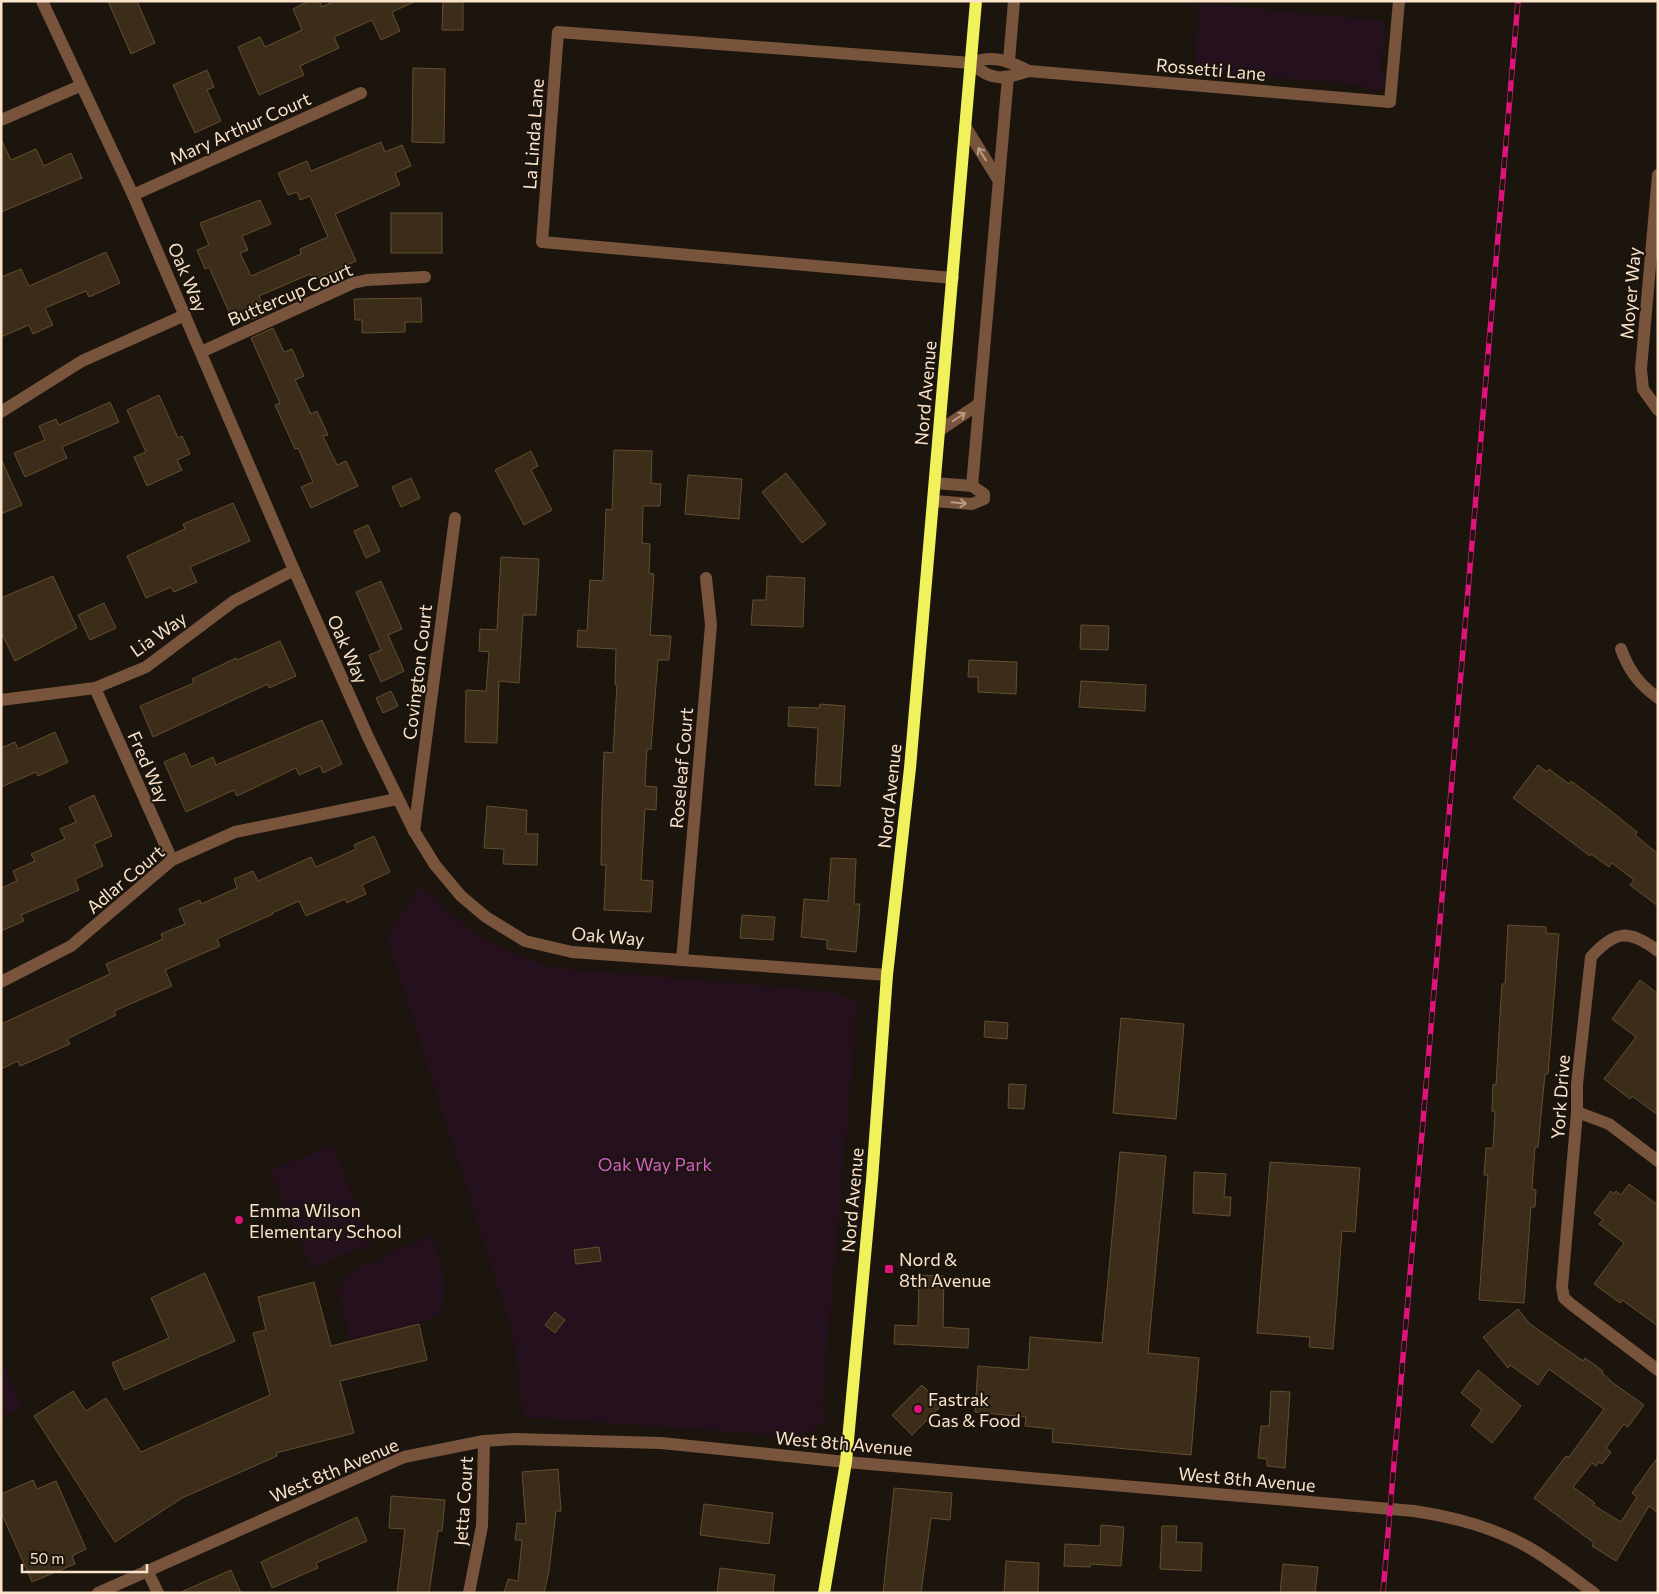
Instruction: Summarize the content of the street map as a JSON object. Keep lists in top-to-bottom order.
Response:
{
  "streets": {
    "main road": ["Nord Avenue"],
    "street": [
      "Rossetti Lane",
      "Mary Arthur Court",
      "La Linda Lane",
      "Oak Way",
      "Moyer Way",
      "Buttercup Court",
      "Lia Way",
      "Covington Court",
      "Fred Way",
      "Roseleaf Court",
      "Adlar Court",
      "York Drive",
      "West 8th Avenue",
      "Jetta Court"
    ]
  },
  "crossings": [
    ["Rossetti Lane", "La Linda Lane"],
    ["Rossetti Lane", "Nord Avenue"],
    ["Mary Arthur Court", "Oak Way"],
    ["La Linda Lane", "Nord Avenue"],
    ["Oak Way", "Buttercup Court"],
    ["Oak Way", "Nord Avenue"],
    ["Oak Way", "Lia Way"],
    ["Oak Way", "Covington Court"],
    ["Oak Way", "Roseleaf Court"],
    ["Oak Way", "Adlar Court"],
    ["Nord Avenue", "West 8th Avenue"],
    ["Lia Way", "Fred Way"],
    ["Fred Way", "Adlar Court"],
    ["West 8th Avenue", "Jetta Court"]
  ],
  "parks": ["Oak Way Park"],
  "places": {
    "other": ["Emma Wilson Elementary School", "Fastrak Gas & Food"],
    "transit": ["Nord & 8th Avenue"]
  },
  "scale_bar": "50 m"
}
